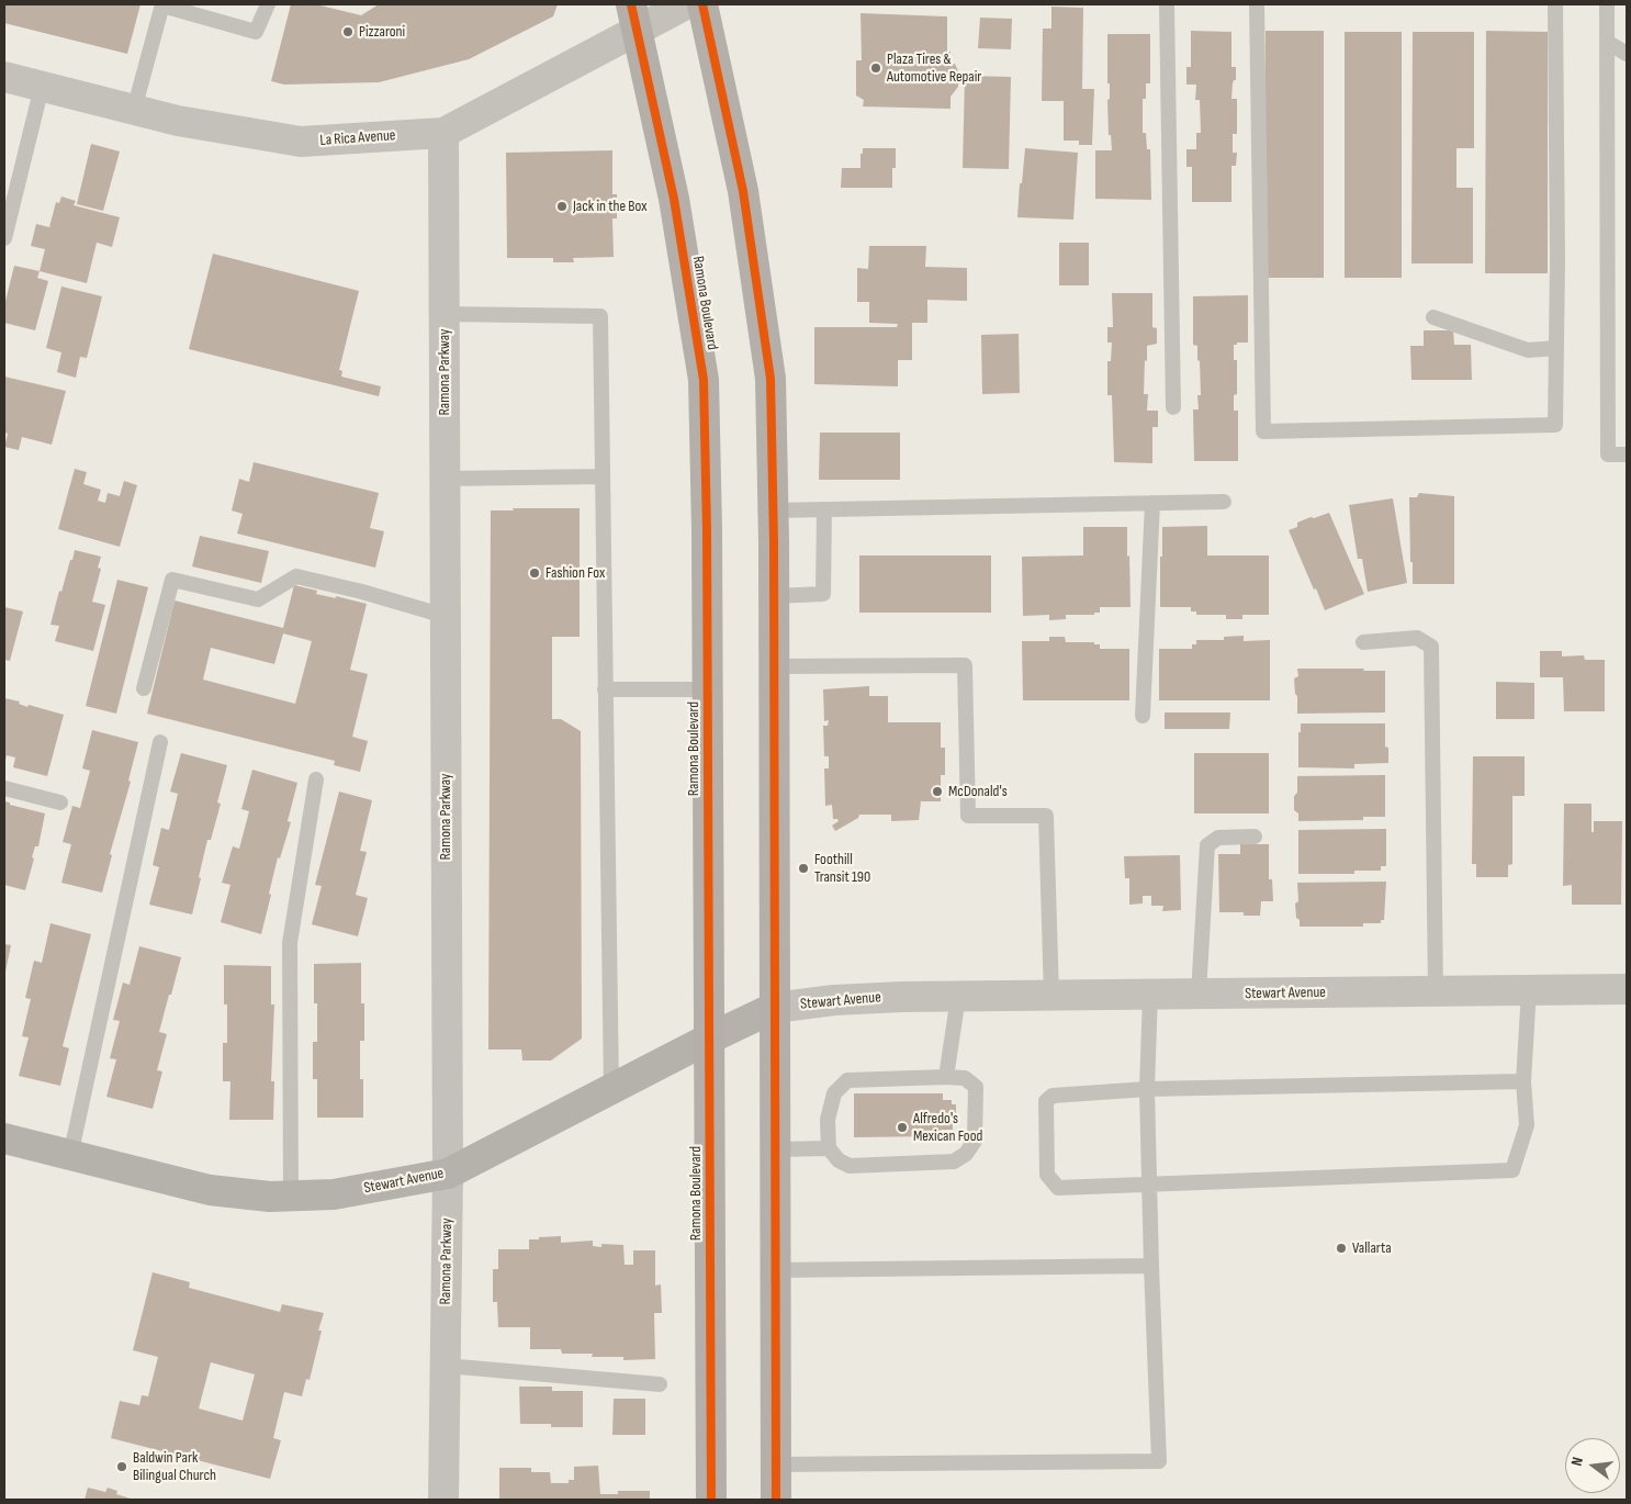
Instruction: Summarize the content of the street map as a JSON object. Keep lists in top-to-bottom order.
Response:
{
  "streets": {
    "main road": ["Ramona Boulevard"],
    "street": ["La Rica Avenue", "Ramona Parkway", "Stewart Avenue"]
  },
  "crossings": [
    ["La Rica Avenue", "Ramona Boulevard"],
    ["La Rica Avenue", "Ramona Parkway"],
    ["Ramona Boulevard", "Stewart Avenue"],
    ["Ramona Parkway", "Stewart Avenue"]
  ],
  "places": [
    "Pizzaroni",
    "Plaza Tires & Automotive Repair",
    "Jack in the Box",
    "Fashion Fox",
    "McDonald's",
    "Foothill Transit 190",
    "Alfredo's Mexican Food",
    "Vallarta",
    "Baldwin Park Bilingual Church"
  ],
  "north": "left"
}
